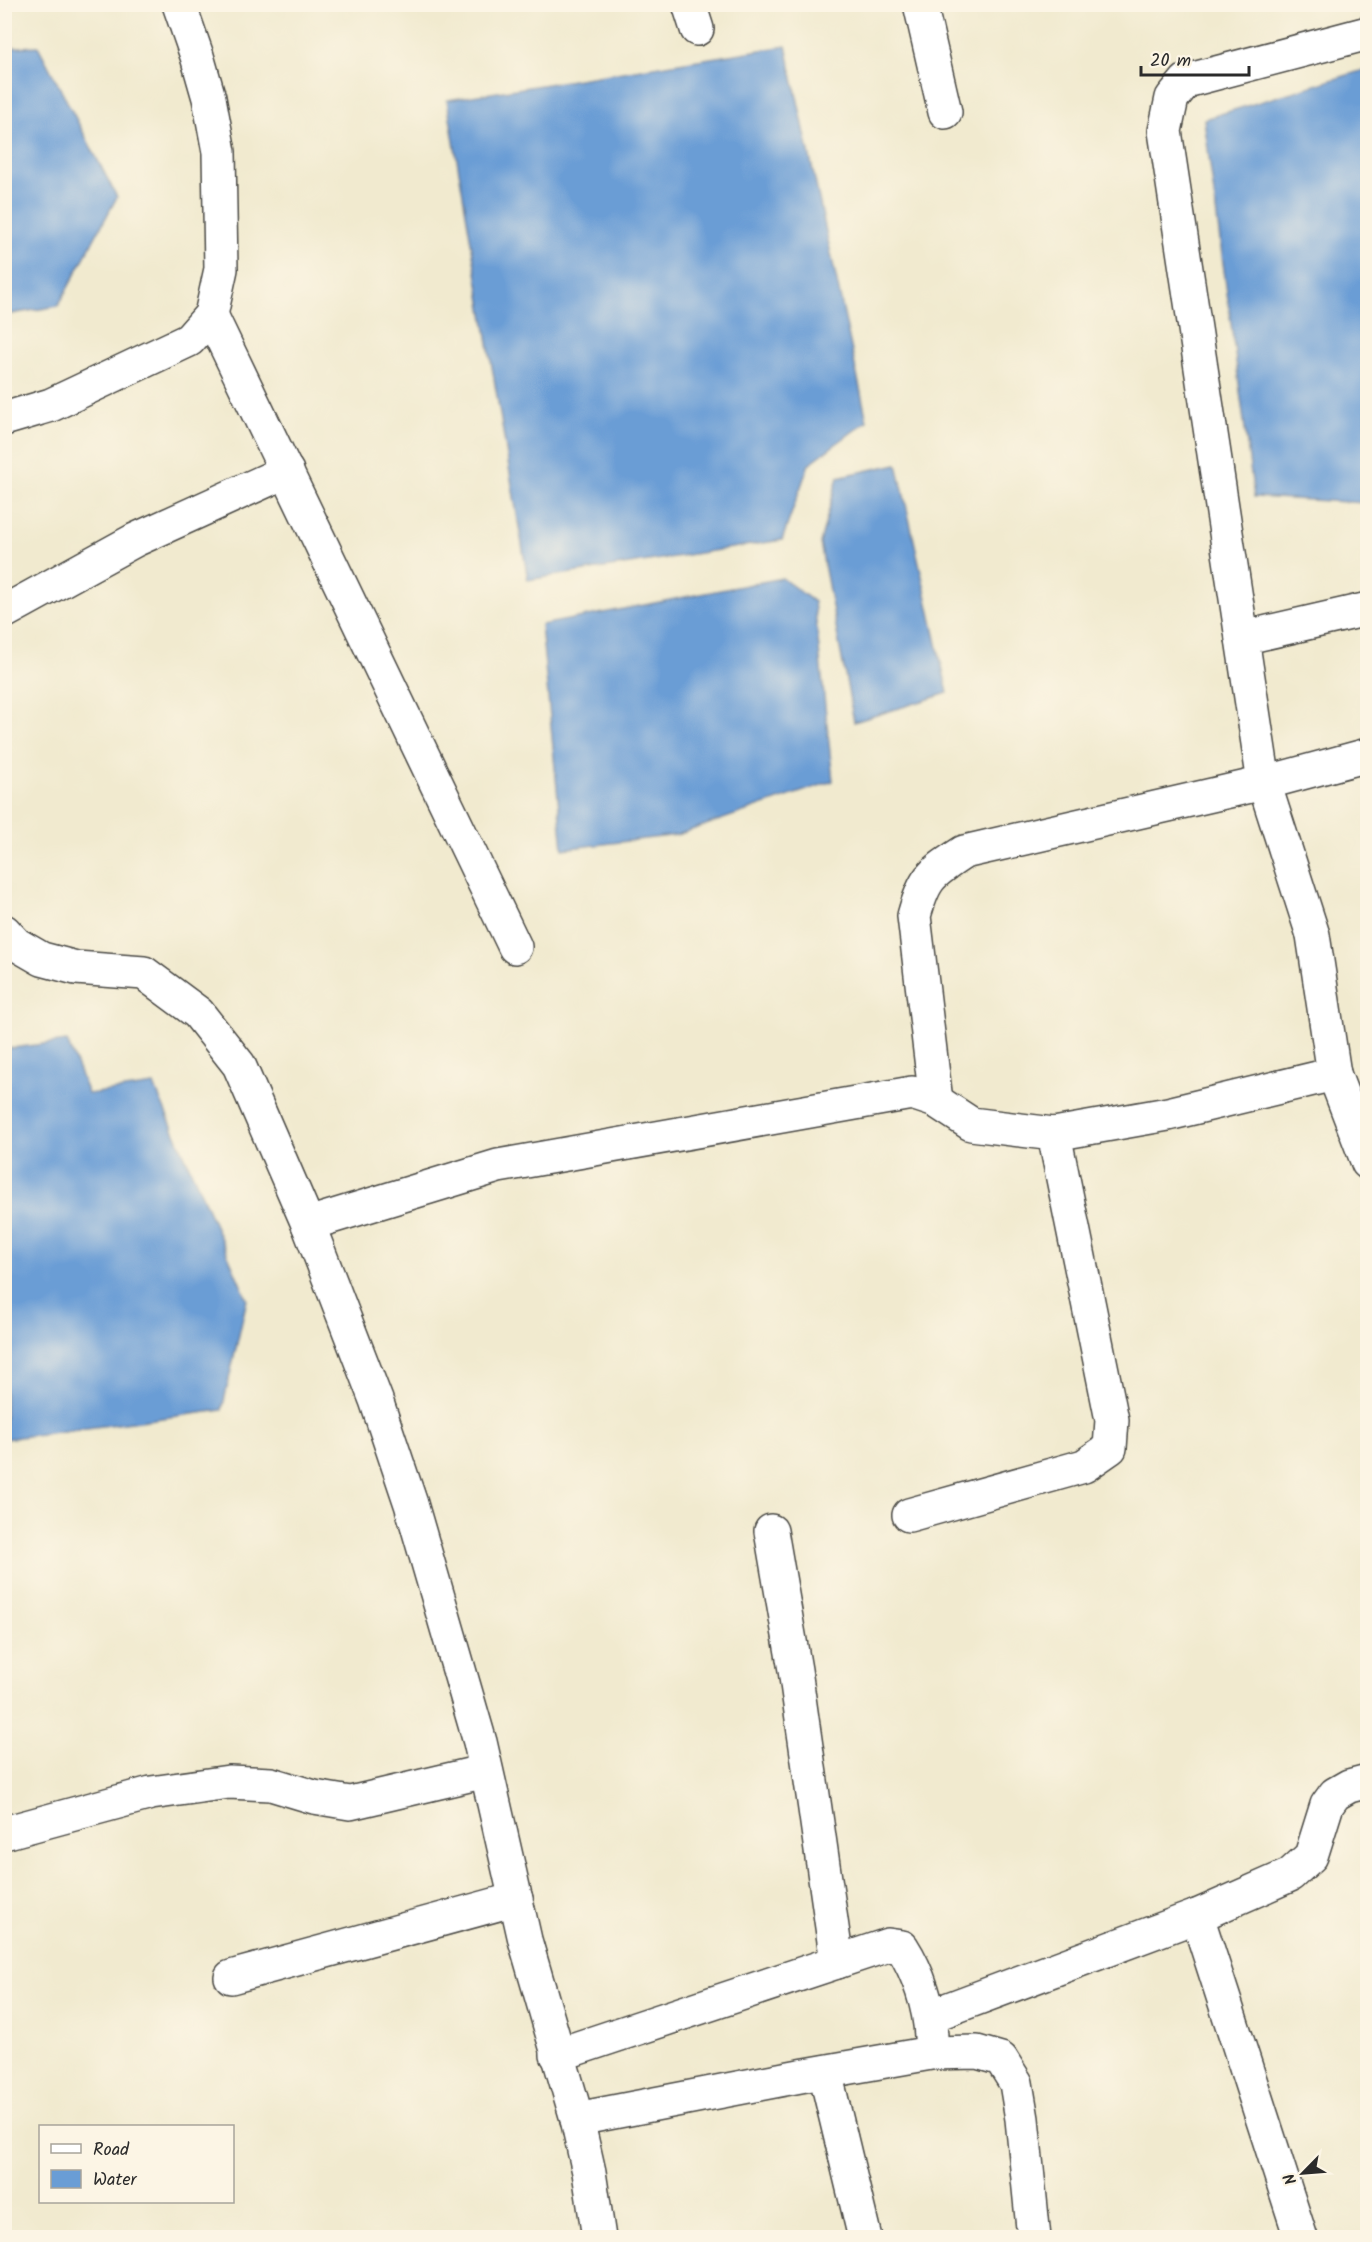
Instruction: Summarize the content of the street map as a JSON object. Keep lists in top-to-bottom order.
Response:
{
  "legend": ["Road", "Water"],
  "scale_bar": "20 m",
  "north": "bottom left"
}
